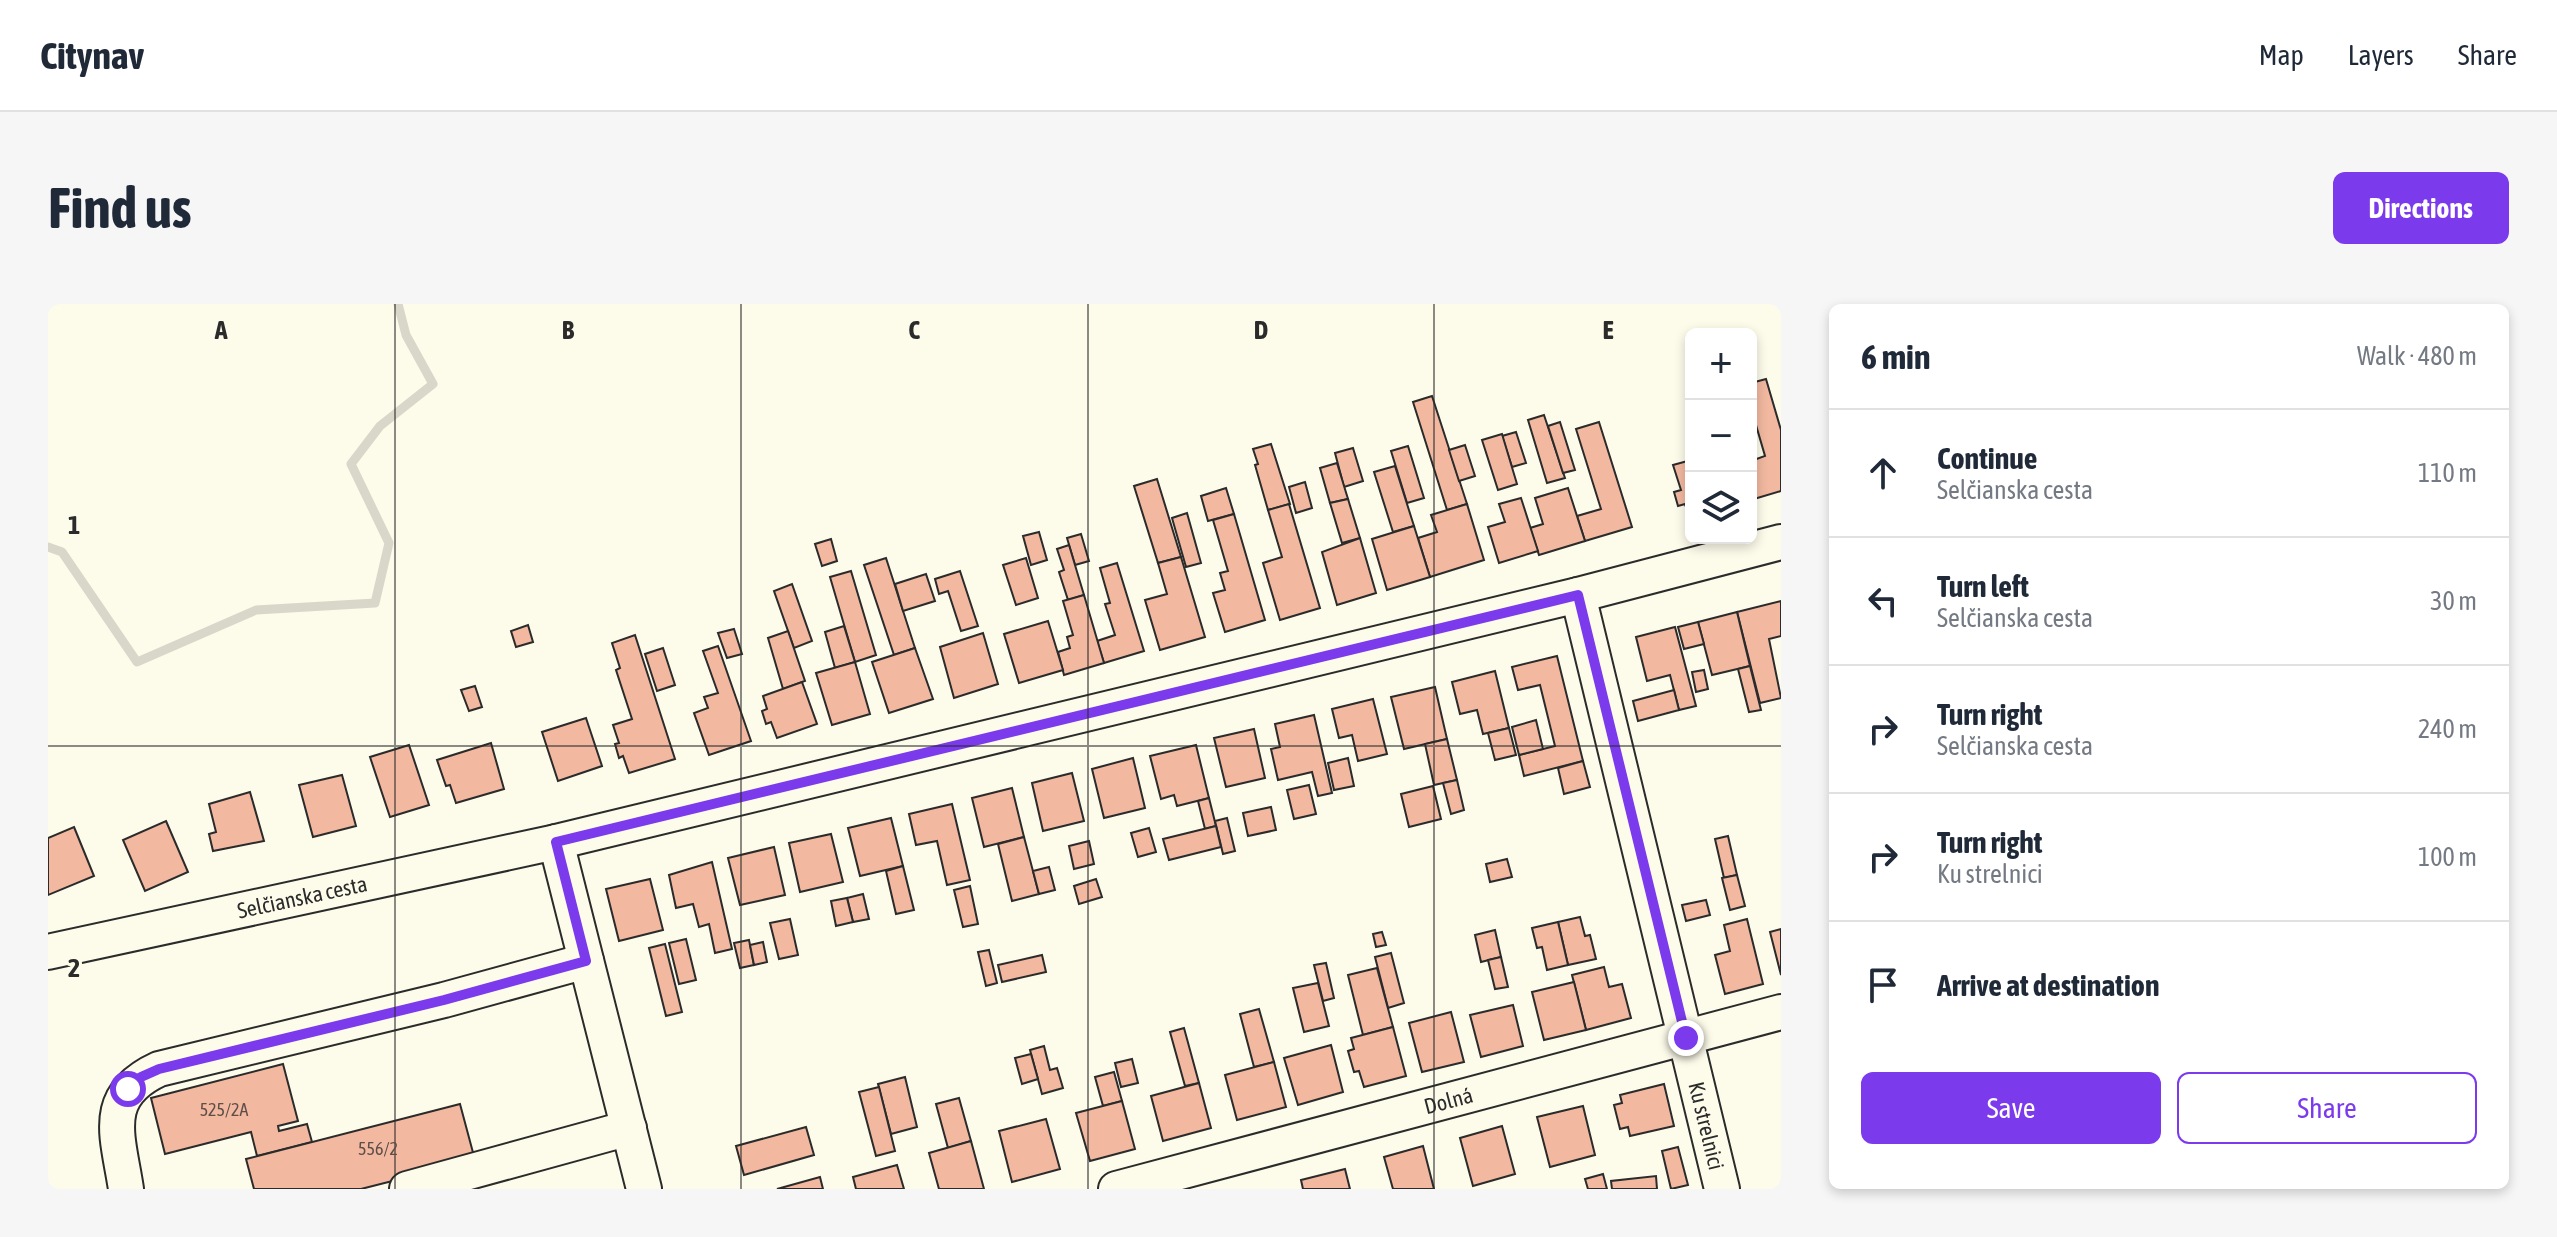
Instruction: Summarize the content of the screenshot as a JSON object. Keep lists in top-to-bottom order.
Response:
{
  "streets": {
    "street": ["Selčianska cesta", "Dolná", "Ku strelnici"]
  },
  "crossings": [
    ["Selčianska cesta", "Ku strelnici"],
    ["Dolná", "Ku strelnici"]
  ],
  "house_numbers": ["525/2A", "556/2"],
  "page": {
    "header": "Citynav",
    "nav": ["Map", "Layers", "Share"],
    "buttons": [
      "Directions",
      ["Save", "Share"]
    ],
    "title": "Find us",
    "heading": ["6 min", "Walk · 480 m"],
    "map_buttons": ["+", "−"],
    "list": [
      ["Continue", "Selčianska cesta", "110 m"],
      ["Turn left", "Selčianska cesta", "30 m"],
      ["Turn right", "Selčianska cesta", "240 m"],
      ["Turn right", "Ku strelnici", "100 m"],
      "Arrive at destination"
    ]
  },
  "grid": {
    "columns": [
      "A",
      "B",
      "C",
      "D",
      "E"
    ],
    "rows": ["1", "2"]
  }
}
